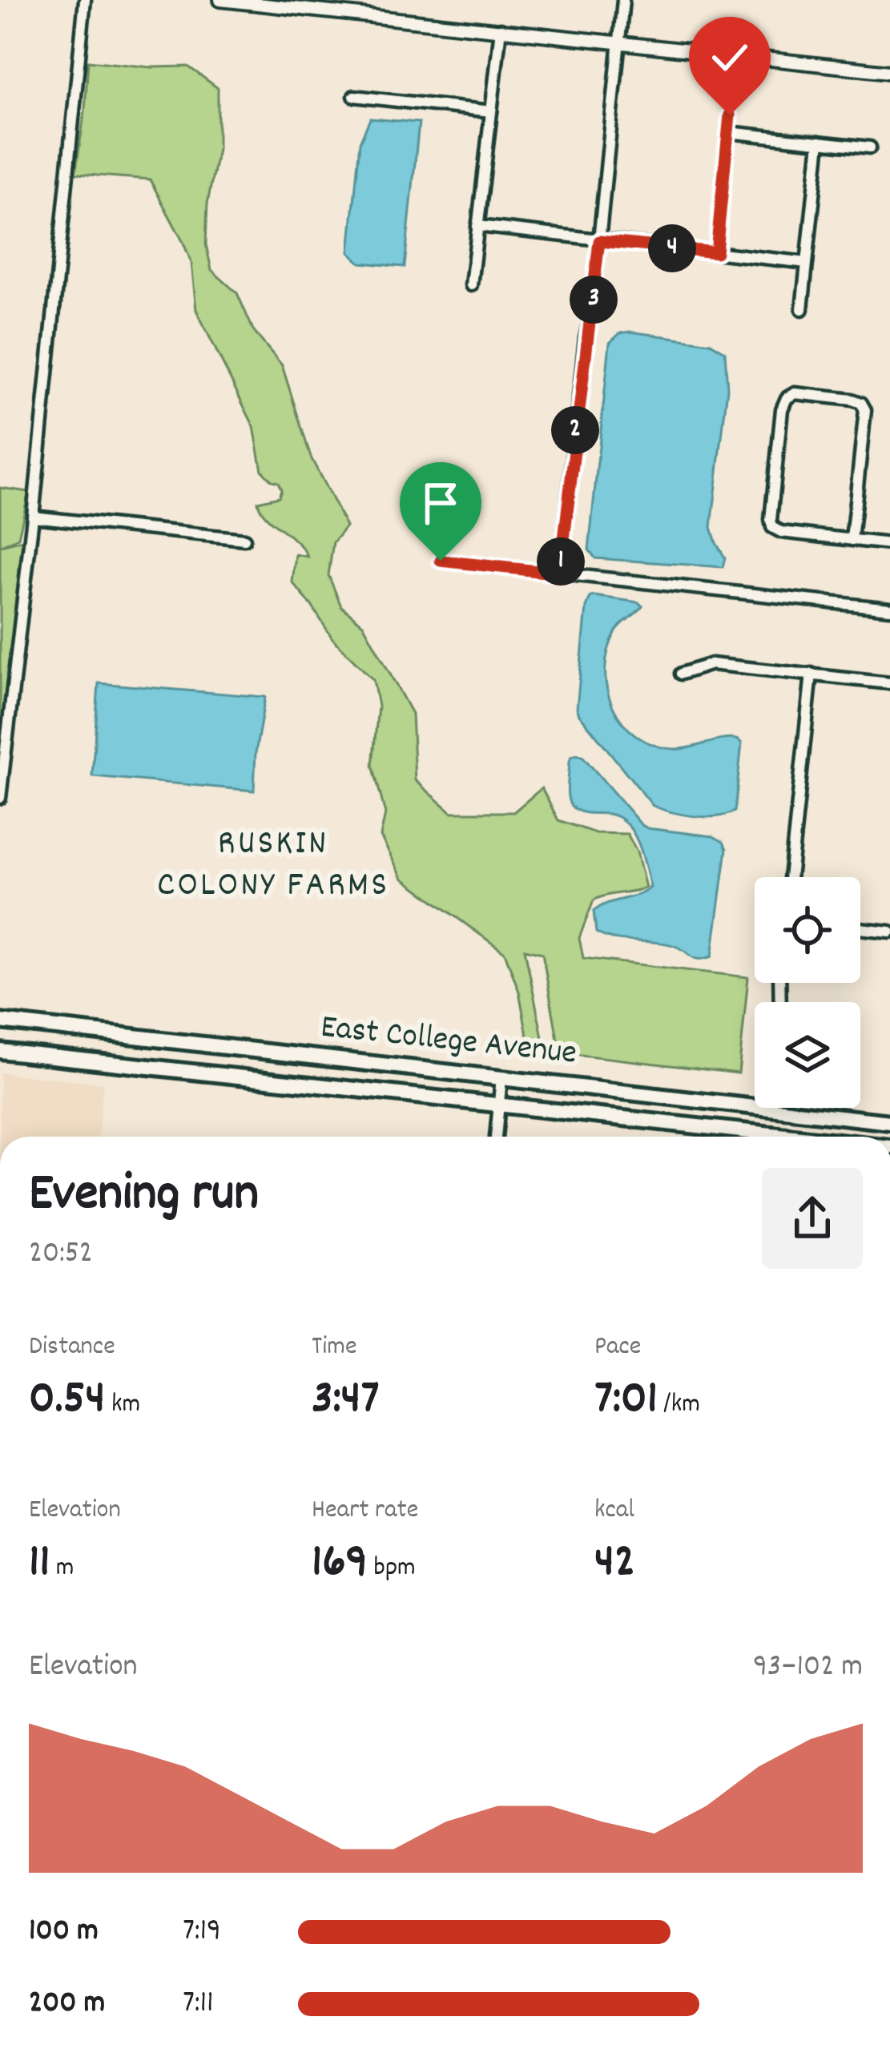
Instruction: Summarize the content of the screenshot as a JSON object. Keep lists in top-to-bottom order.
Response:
{
  "streets": {
    "main road": ["East College Avenue"]
  },
  "districts": ["RUSKIN COLONY FARMS"],
  "page": {
    "pins": [
      "4",
      "3",
      "2",
      "1"
    ],
    "heading": ["Evening run", "20:52"],
    "stats": [
      ["Distance", "0.54 km"],
      ["Time", "3:47"],
      ["Pace", "7:01 /km"],
      ["Elevation", "11 m"],
      ["Heart rate", "169 bpm"],
      ["kcal", "42"]
    ],
    "chart": ["Elevation", "93–102 m"],
    "list": [
      {
        "name": "100 m",
        "note": "7:19"
      },
      {
        "name": "200 m",
        "note": "7:11"
      }
    ]
  }
}
